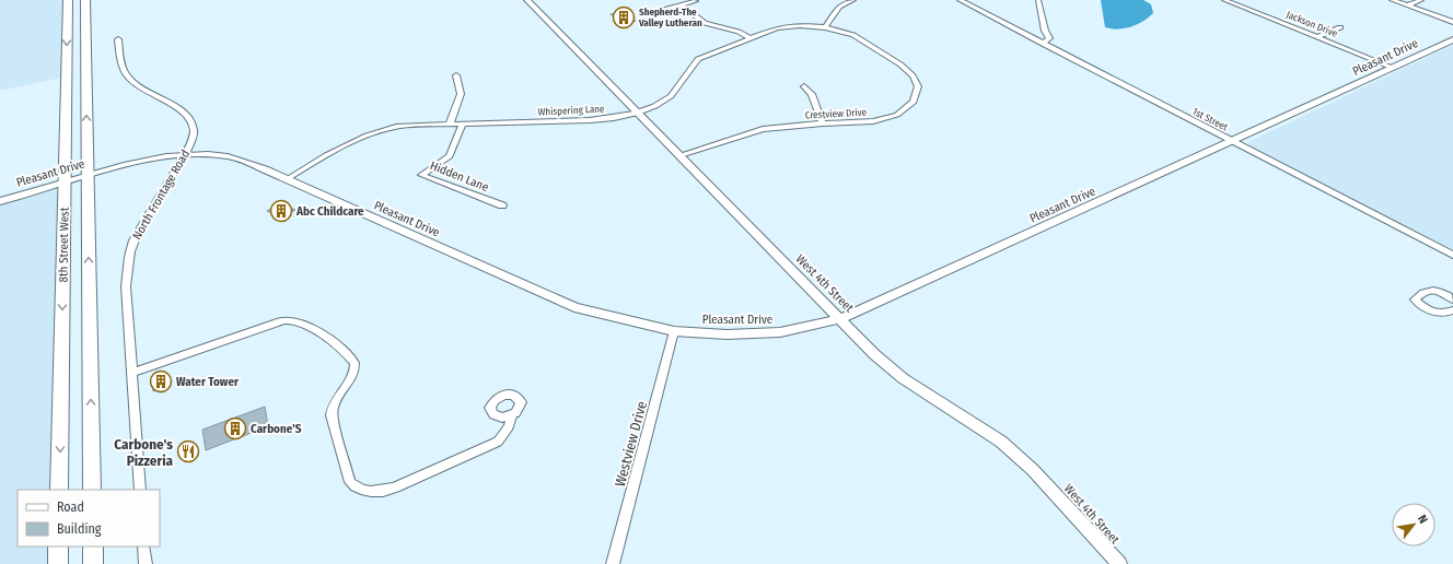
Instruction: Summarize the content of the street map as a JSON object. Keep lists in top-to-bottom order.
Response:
{
  "streets": {
    "highway": ["8th Street West"],
    "street": [
      "Jackson Drive",
      "Pleasant Drive",
      "Whispering Lane",
      "Crestview Drive",
      "1st Street",
      "Hidden Lane",
      "North Frontage Road",
      "West 4th Street",
      "Westview Drive"
    ]
  },
  "crossings": [
    ["Jackson Drive", "Pleasant Drive"],
    ["Pleasant Drive", "Whispering Lane"],
    ["Pleasant Drive", "1st Street"],
    ["Pleasant Drive", "North Frontage Road"],
    ["Pleasant Drive", "8th Street West"],
    ["Pleasant Drive", "West 4th Street"],
    ["Pleasant Drive", "Westview Drive"],
    ["Whispering Lane", "Crestview Drive"],
    ["Whispering Lane", "Hidden Lane"],
    ["Whispering Lane", "West 4th Street"],
    ["Crestview Drive", "West 4th Street"]
  ],
  "places": {
    "building": [
      "Shepherd-The Valley Lutheran",
      "Abc Childcare",
      "Water Tower",
      "Carbone'S"
    ],
    "restaurant": ["Carbone's Pizzeria"]
  },
  "legend": ["Road", "Building"],
  "north": "top right"
}
